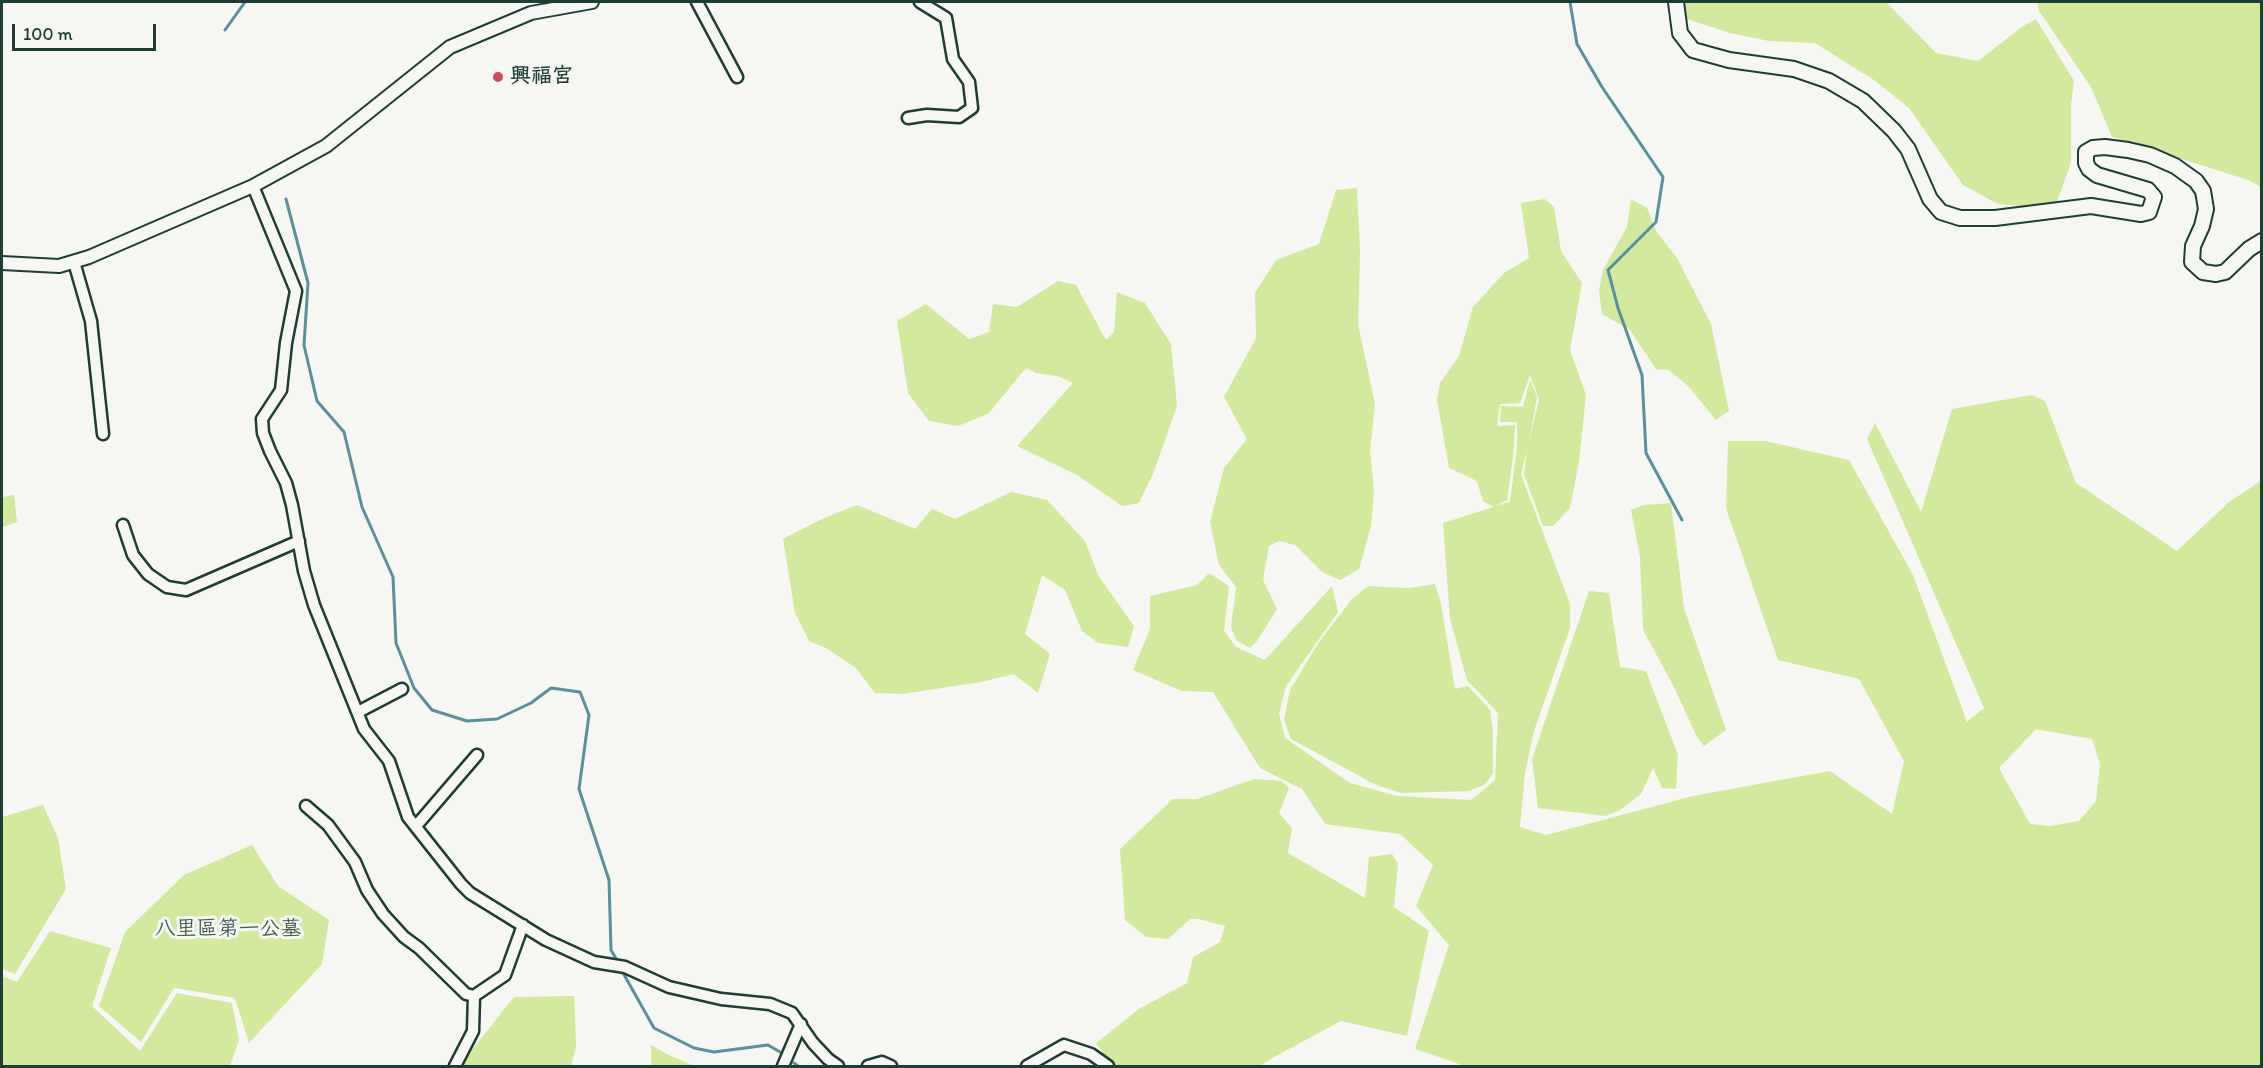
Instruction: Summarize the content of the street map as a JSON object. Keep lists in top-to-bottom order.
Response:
{
  "parks": ["八里區第一公墓"],
  "places": ["興福宮"],
  "scale_bar": "100 m"
}
